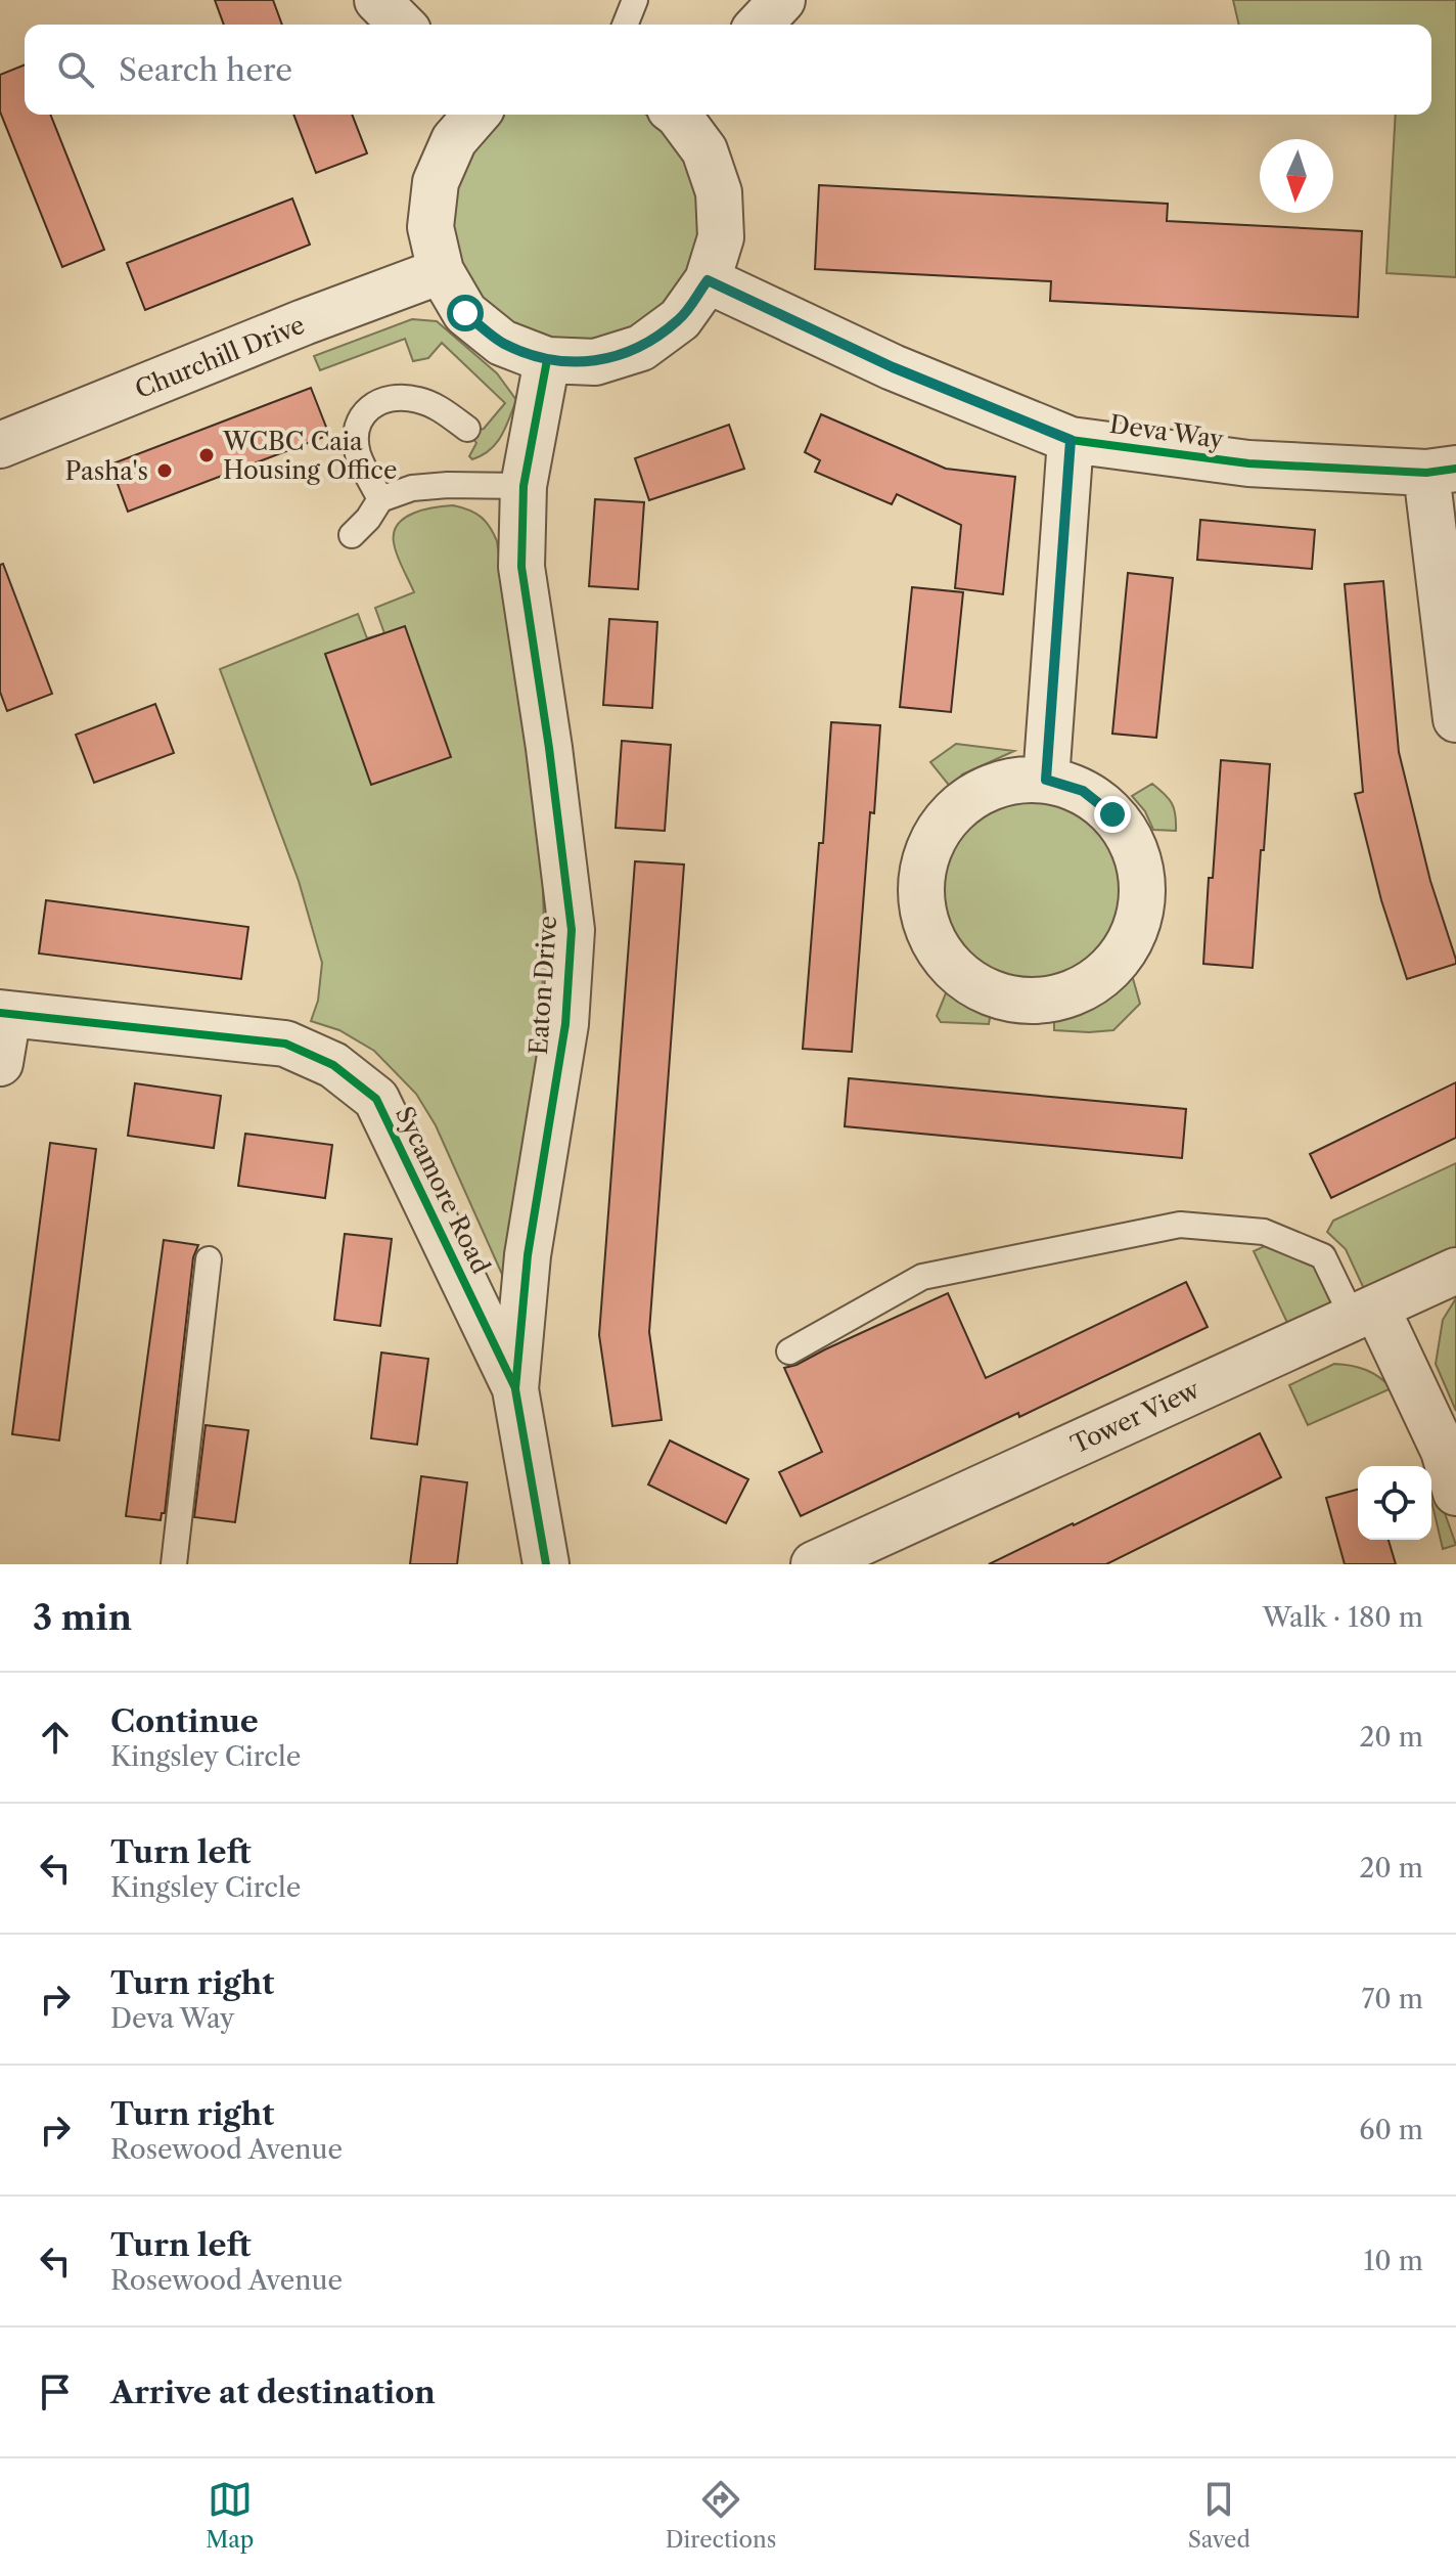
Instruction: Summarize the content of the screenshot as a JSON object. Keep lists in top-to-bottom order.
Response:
{
  "streets": {
    "street": [
      "Churchill Drive",
      "Deva Way",
      "Eaton Drive",
      "Sycamore Road",
      "Tower View"
    ]
  },
  "crossings": [
    ["Eaton Drive", "Sycamore Road"]
  ],
  "places": ["WCBC Caia Housing Office", "Pasha's"],
  "north": "bottom",
  "page": {
    "search": "Search here",
    "heading": ["3 min", "Walk · 180 m"],
    "list": [
      ["Continue", "Kingsley Circle", "20 m"],
      ["Turn left", "Kingsley Circle", "20 m"],
      ["Turn right", "Deva Way", "70 m"],
      ["Turn right", "Rosewood Avenue", "60 m"],
      ["Turn left", "Rosewood Avenue", "10 m"],
      "Arrive at destination"
    ],
    "nav": ["Map", "Directions", "Saved"]
  }
}
